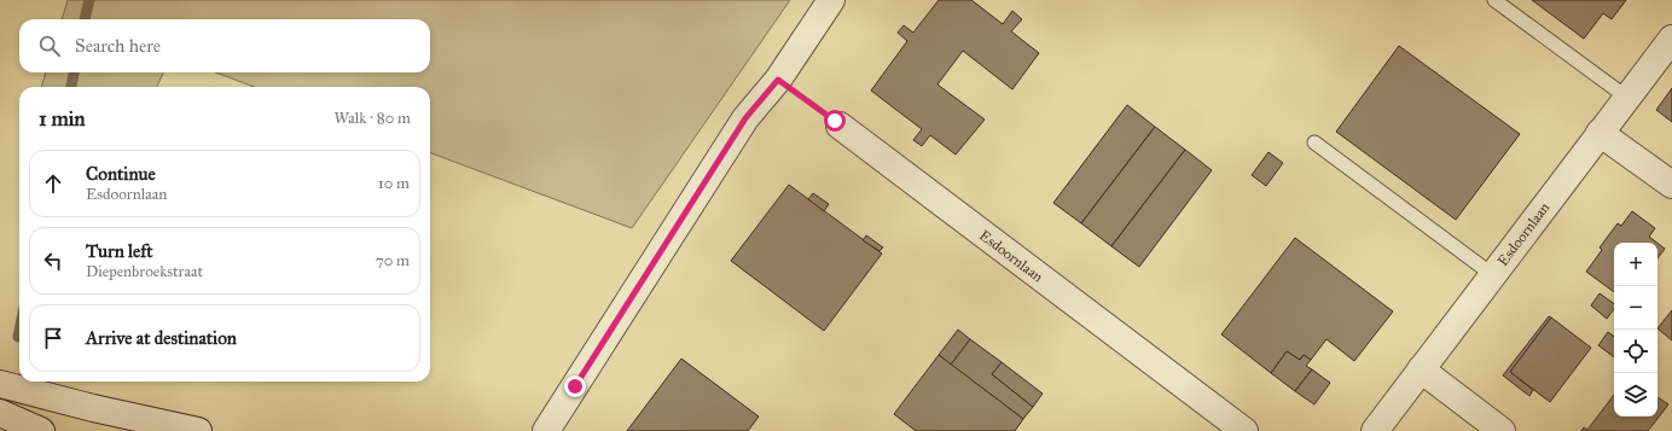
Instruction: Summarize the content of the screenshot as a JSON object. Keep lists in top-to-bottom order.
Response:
{
  "streets": {
    "street": ["Esdoornlaan"]
  },
  "page": {
    "search": "Search here",
    "heading": ["1 min", "Walk · 80 m"],
    "list": [
      ["Continue", "Esdoornlaan", "10 m"],
      ["Turn left", "Diepenbroekstraat", "70 m"],
      "Arrive at destination"
    ],
    "map_buttons": ["+", "−"]
  }
}
